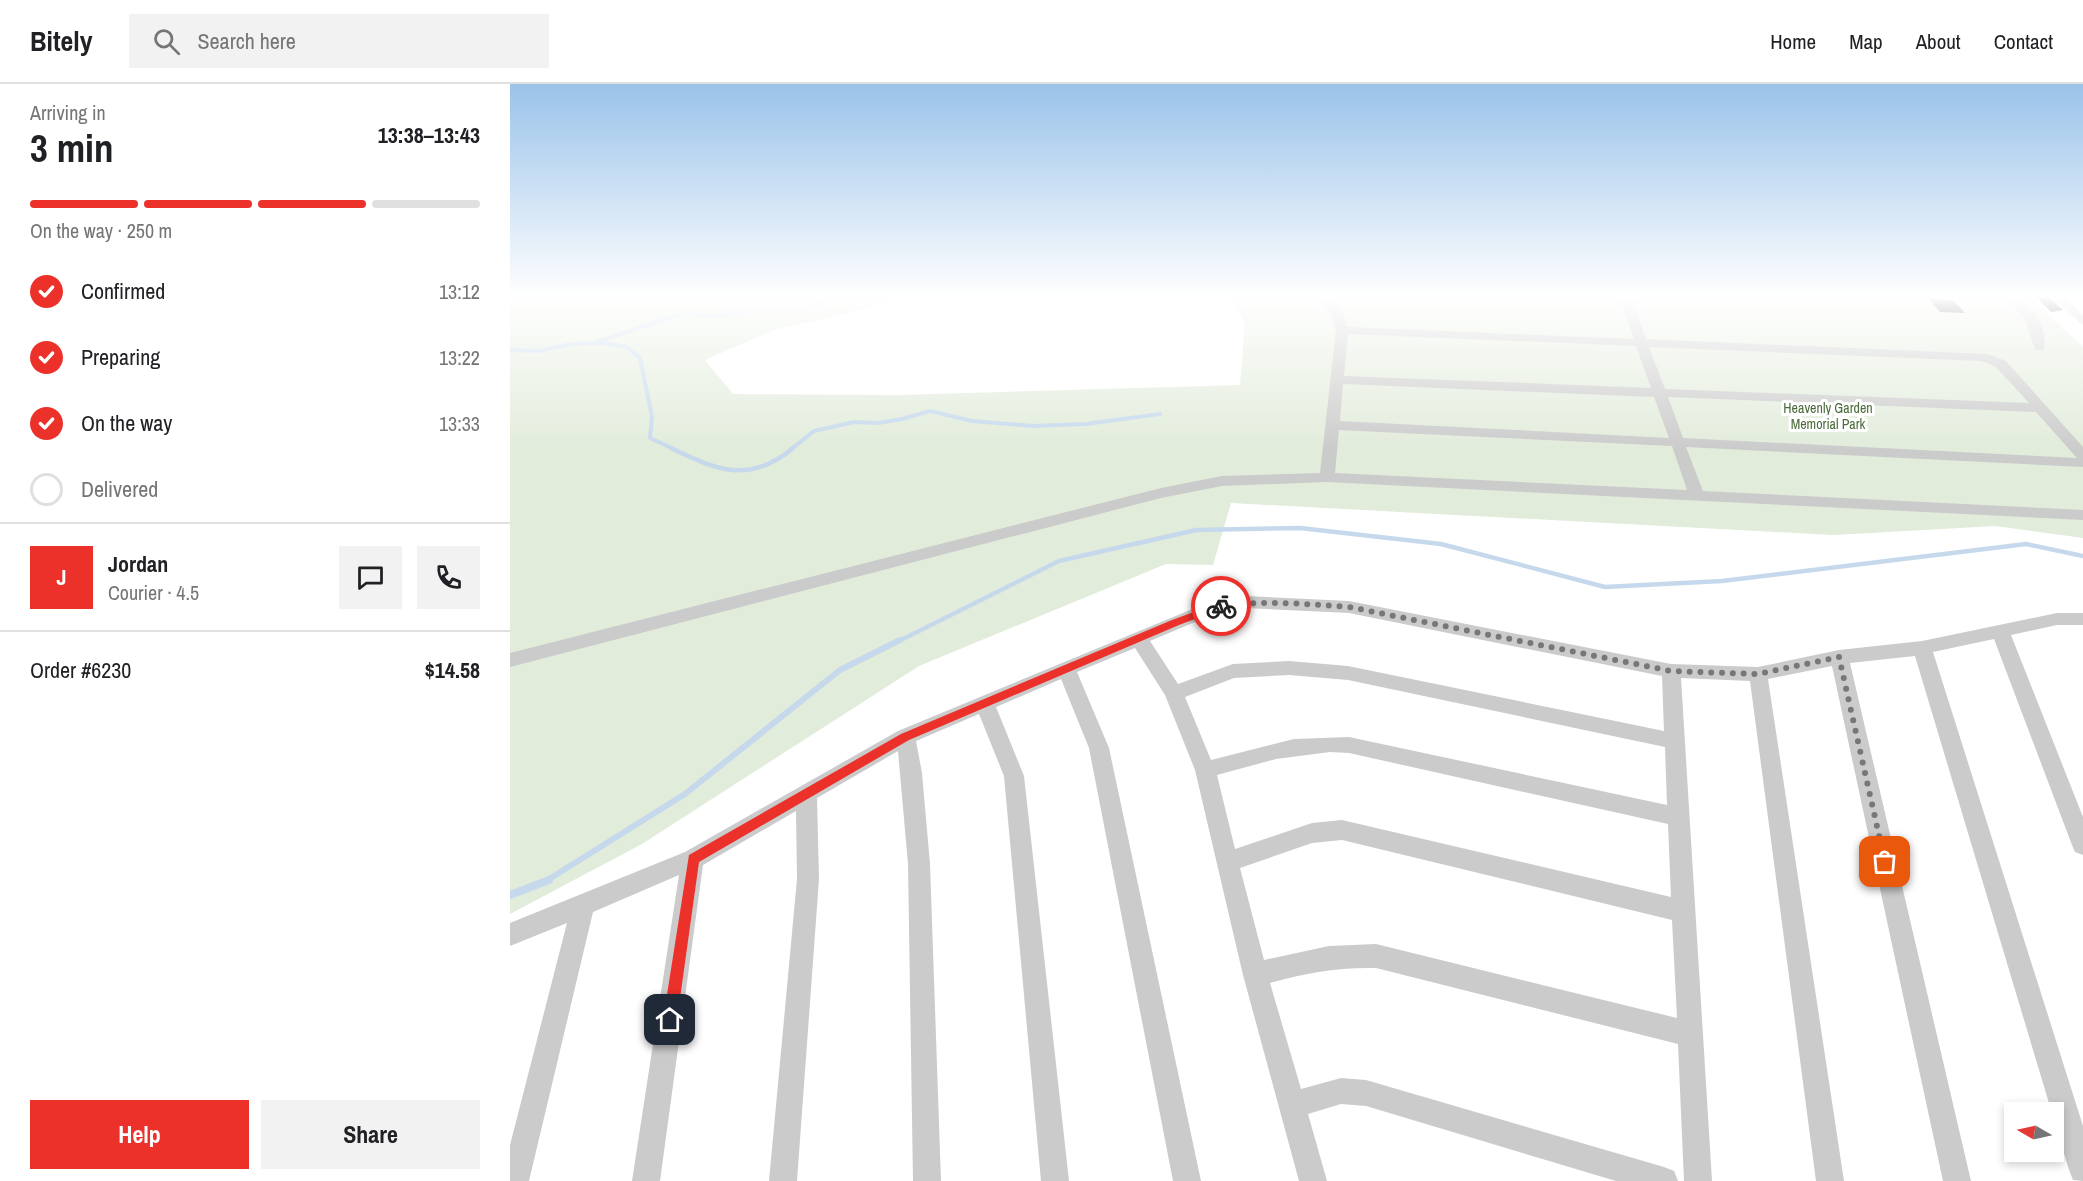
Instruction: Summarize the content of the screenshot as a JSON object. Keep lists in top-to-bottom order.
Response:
{
  "parks": ["Heavenly Garden Memorial Park"],
  "north": "left",
  "page": {
    "header": "Bitely",
    "search": "Search here",
    "nav": [
      "Home",
      "Map",
      "About",
      "Contact"
    ],
    "heading": ["3 min", "Arriving in", "13:38–13:43"],
    "panel": [
      "Jordan",
      "Courier · 4.5",
      "Order #6230",
      "$14.58"
    ],
    "bar": "On the way · 250 m",
    "list": [
      ["Confirmed", "13:12"],
      ["Preparing", "13:22"],
      ["On the way", "13:33"],
      "Delivered"
    ],
    "round": "J",
    "buttons": ["Help", "Share"]
  }
}
